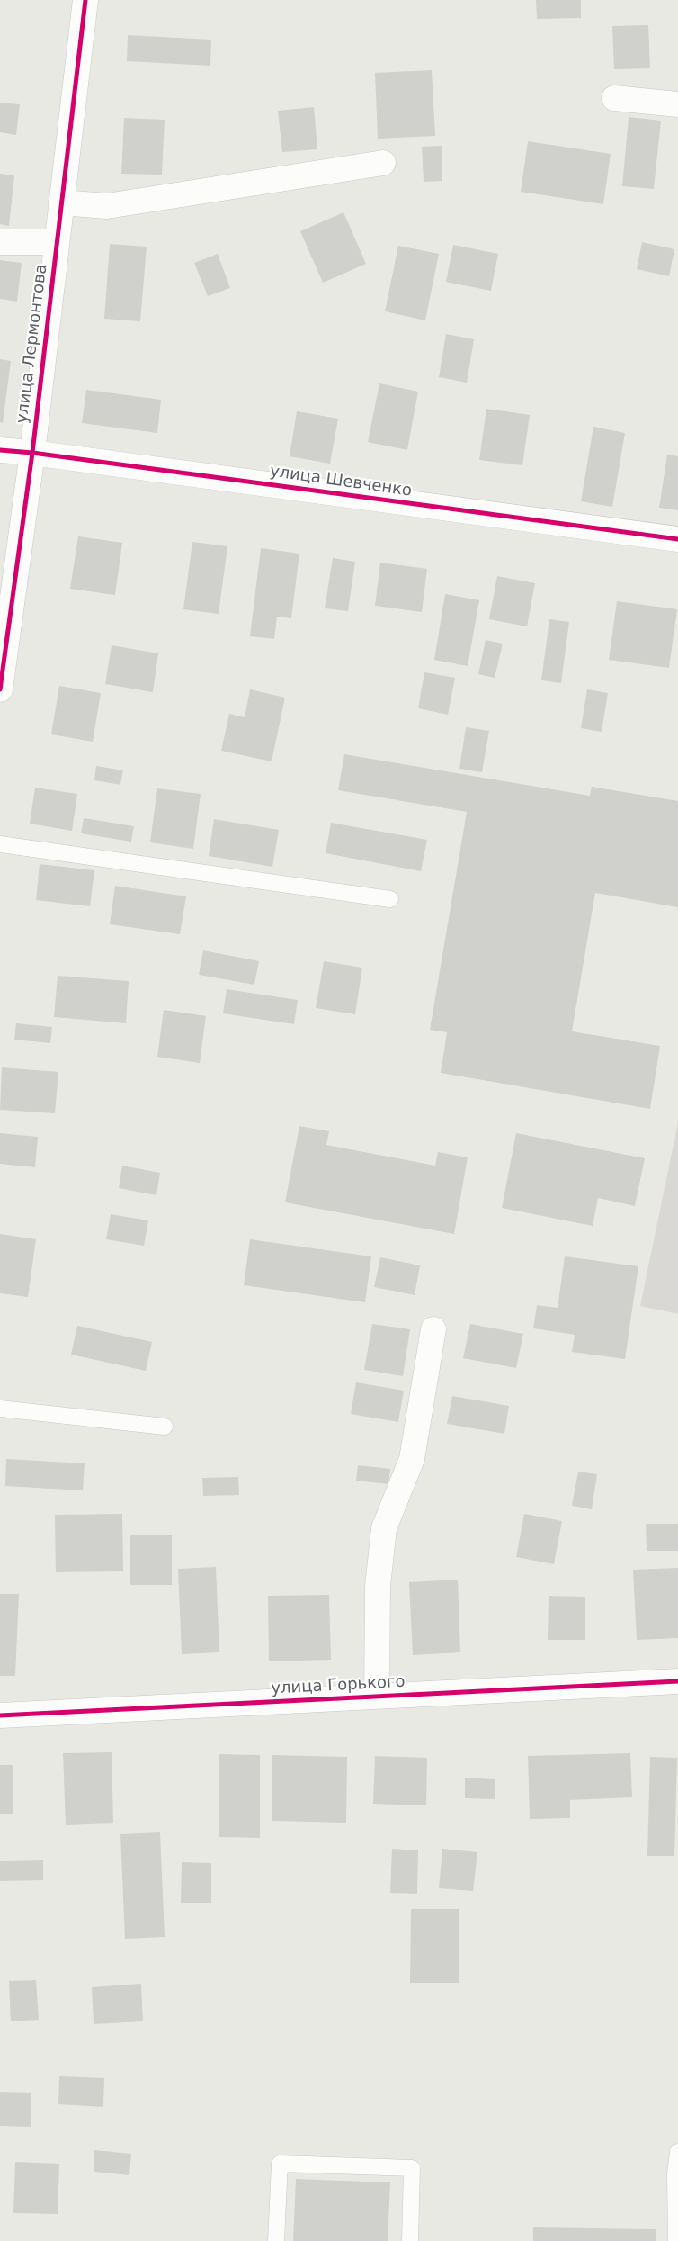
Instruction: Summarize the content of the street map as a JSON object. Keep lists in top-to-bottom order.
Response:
{
  "streets": {
    "street": ["улица Лермонтова", "улица Шевченко", "улица Горького"]
  },
  "crossings": [
    ["улица Лермонтова", "улица Шевченко"]
  ]
}
